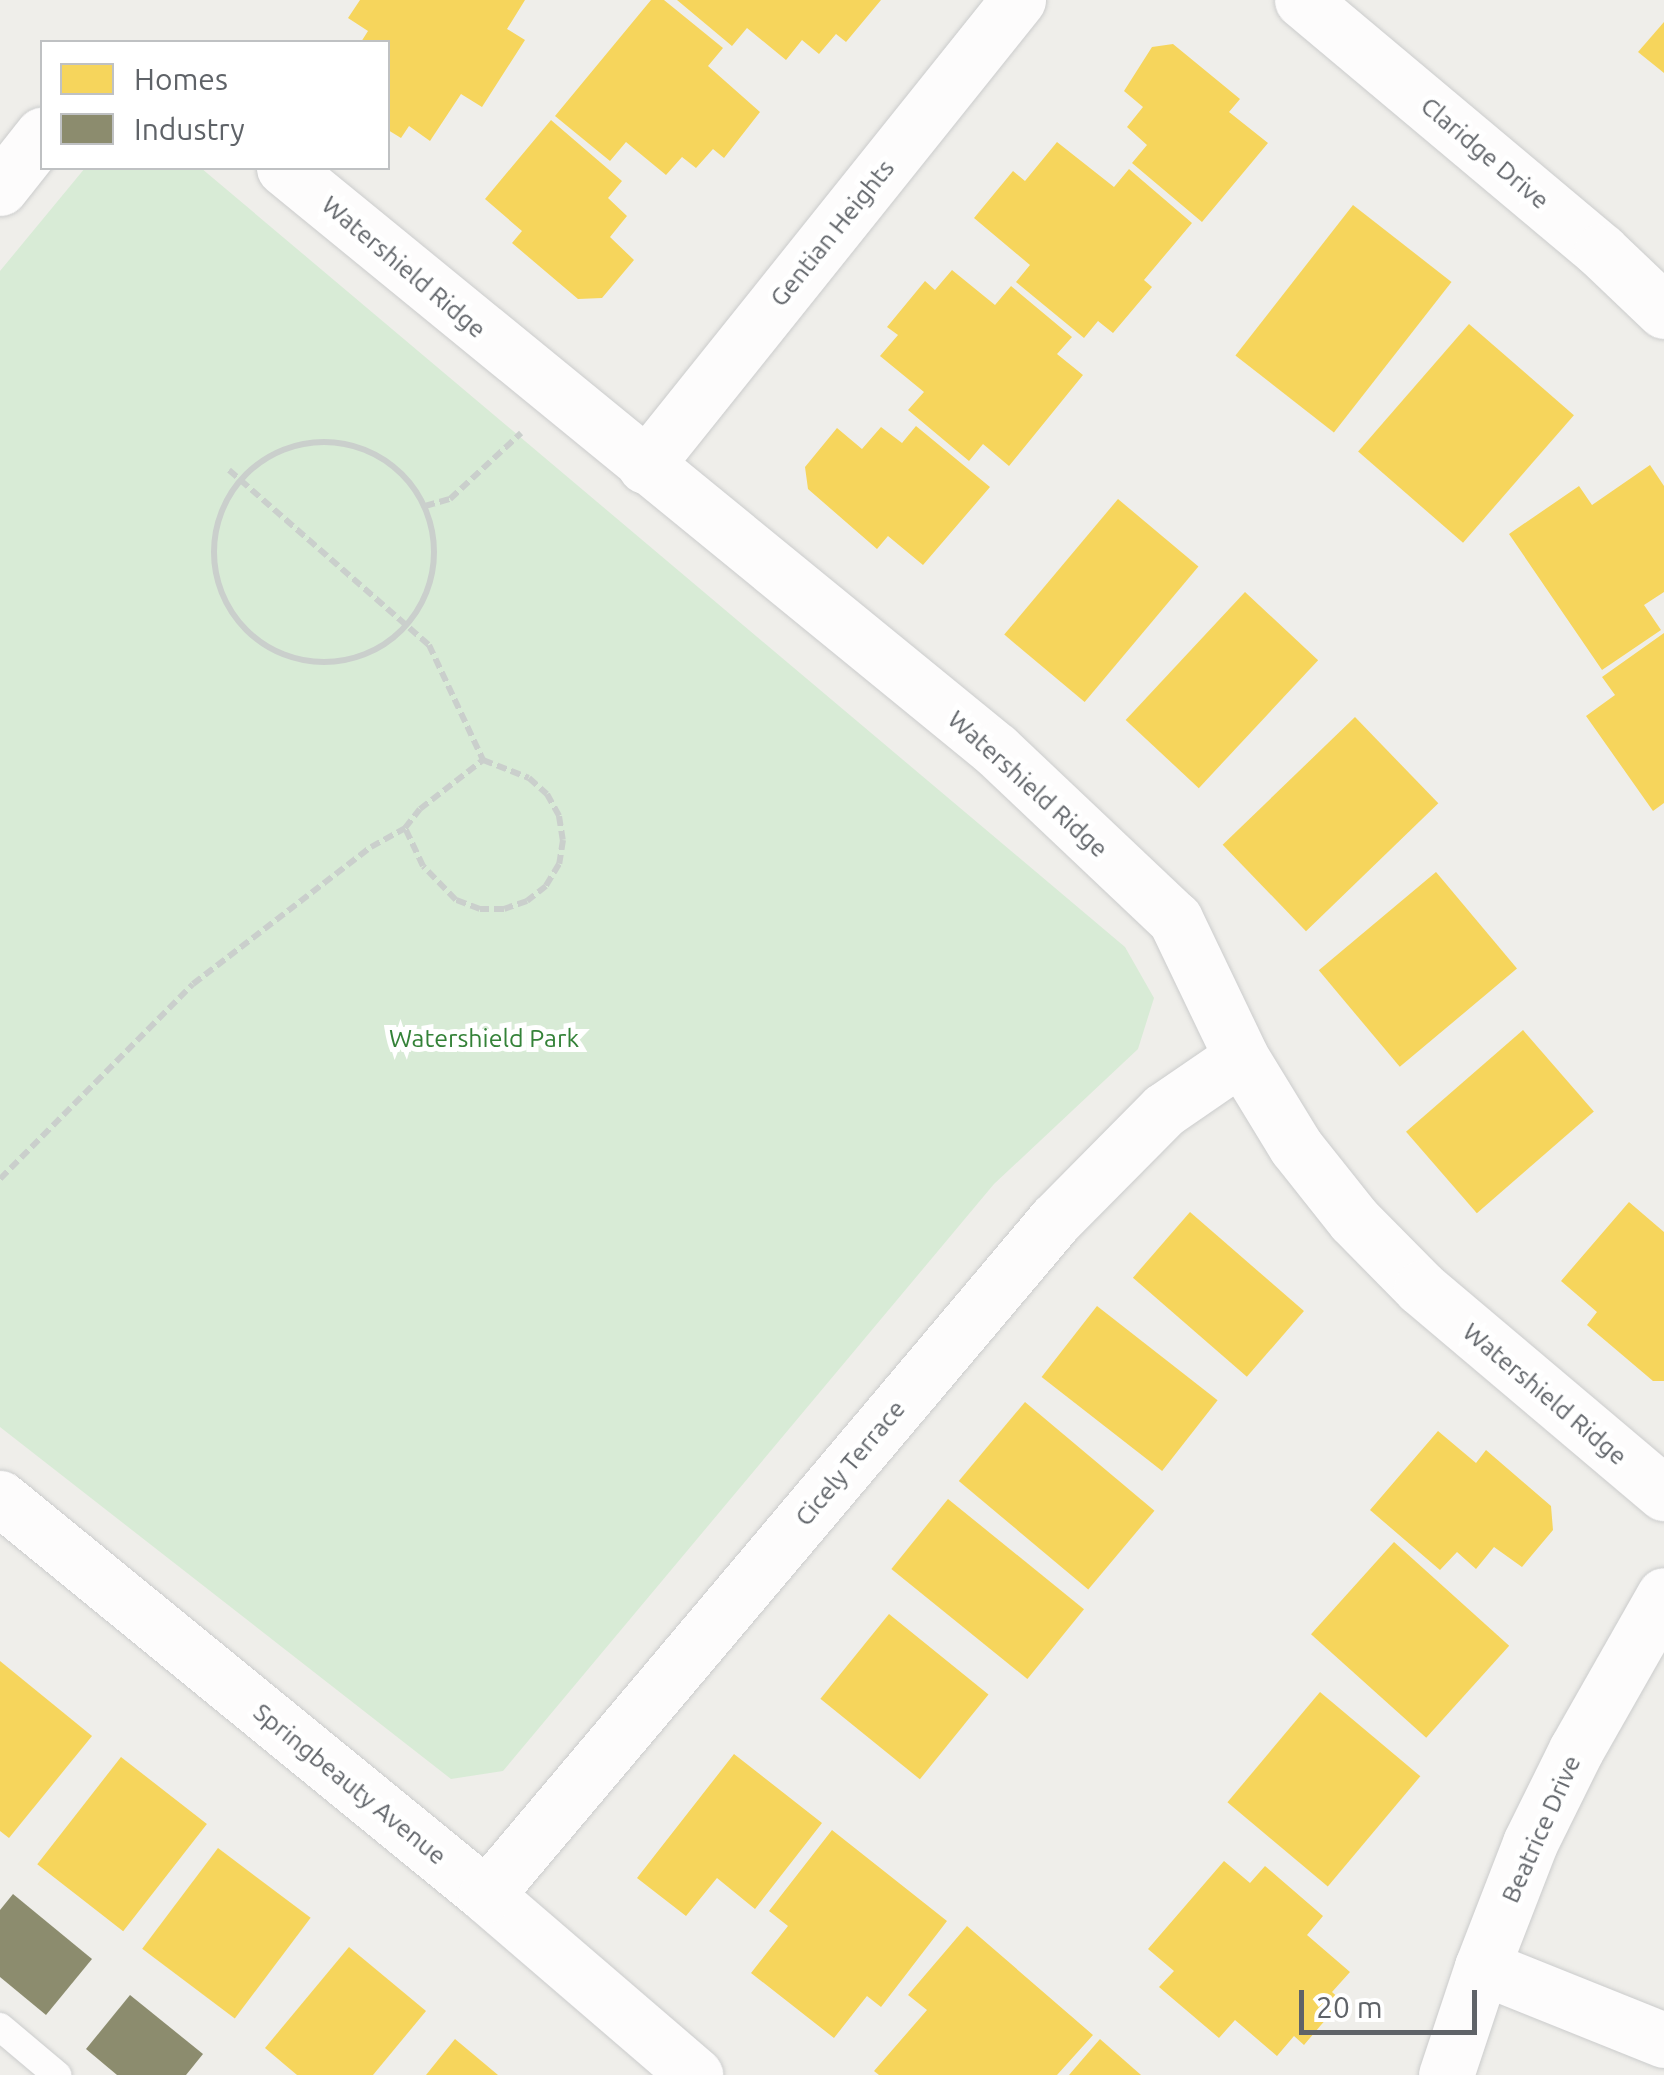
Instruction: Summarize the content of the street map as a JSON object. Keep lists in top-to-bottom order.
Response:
{
  "streets": {
    "street": [
      "Claridge Drive",
      "Gentian Heights",
      "Watershield Ridge",
      "Cicely Terrace",
      "Springbeauty Avenue",
      "Beatrice Drive"
    ]
  },
  "crossings": [
    ["Gentian Heights", "Watershield Ridge"],
    ["Watershield Ridge", "Cicely Terrace"],
    ["Cicely Terrace", "Springbeauty Avenue"]
  ],
  "parks": ["Watershield Park"],
  "legend": ["Homes", "Industry"],
  "scale_bar": "20 m"
}
